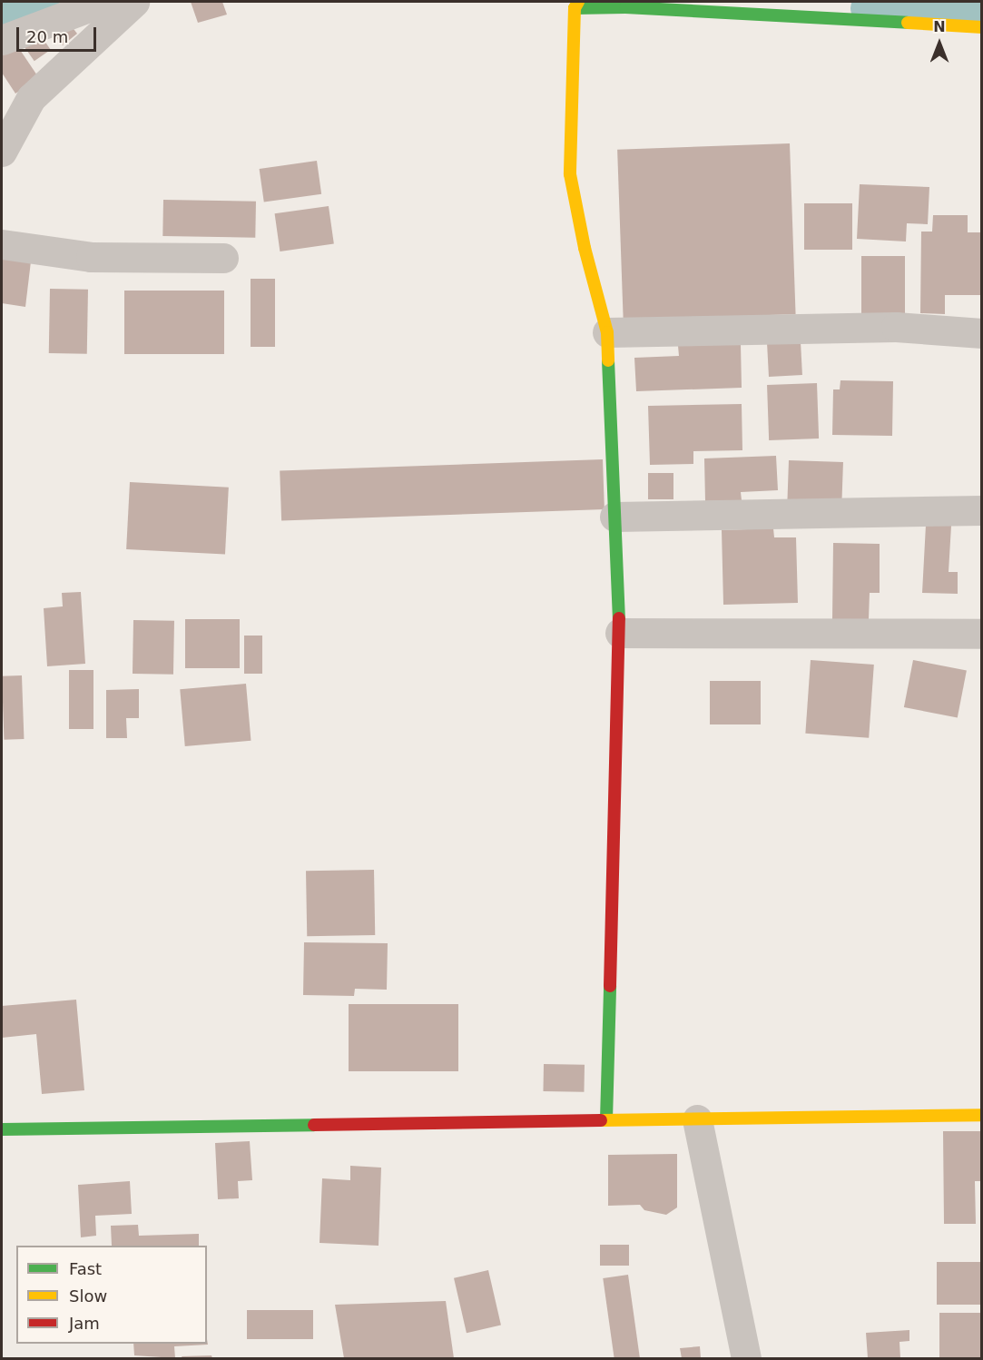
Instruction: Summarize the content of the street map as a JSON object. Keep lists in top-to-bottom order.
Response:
{
  "legend": ["Fast", "Slow", "Jam"],
  "scale_bar": "20 m",
  "north": "top"
}
